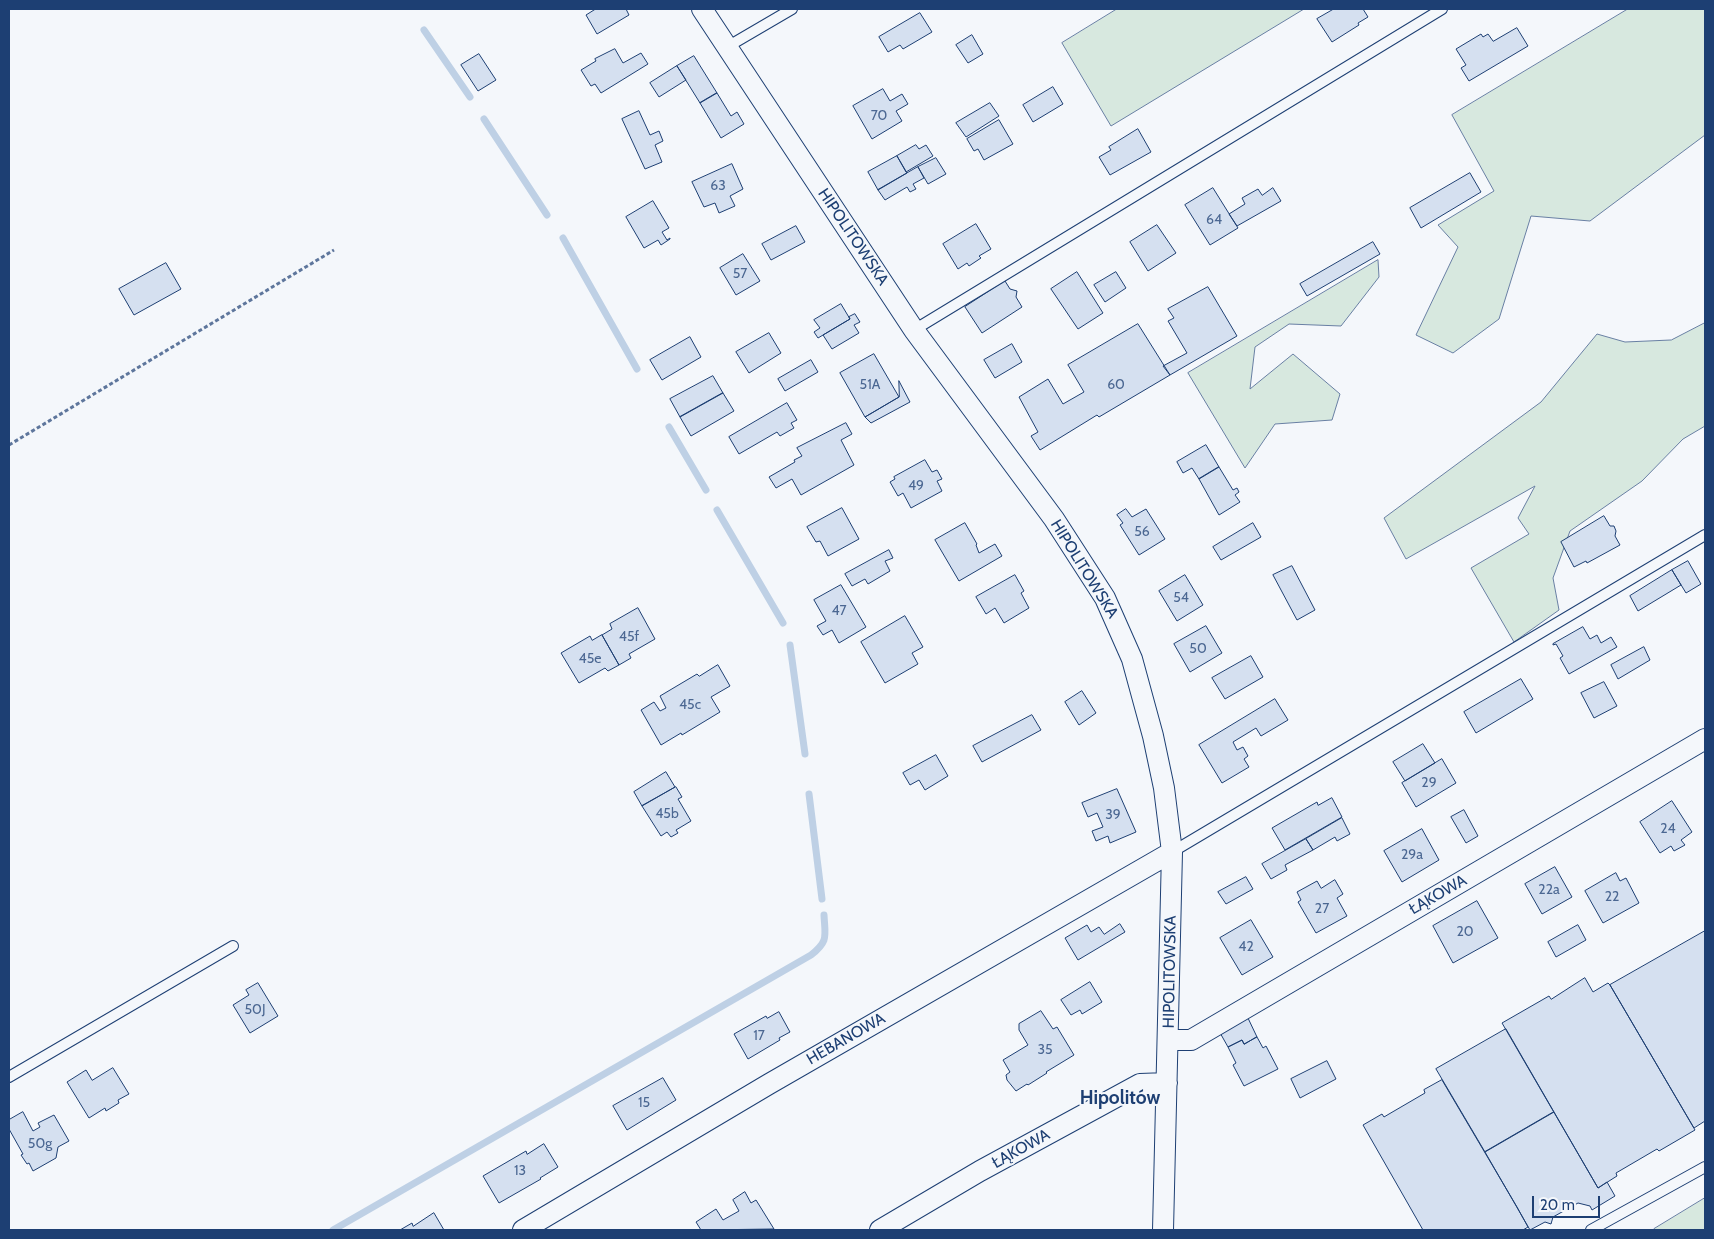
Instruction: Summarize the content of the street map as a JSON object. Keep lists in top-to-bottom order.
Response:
{
  "streets": {
    "street": ["HIPOLITOWSKA", "ŁĄKOWA", "HEBANOWA"]
  },
  "crossings": [
    ["HIPOLITOWSKA", "ŁĄKOWA"],
    ["HIPOLITOWSKA", "HEBANOWA"]
  ],
  "districts": ["Hipolitów"],
  "house_numbers": [
    "70",
    "63",
    "64",
    "57",
    "51A",
    "60",
    "49",
    "56",
    "54",
    "47",
    "45f",
    "50",
    "45e",
    "45c",
    "29",
    "45b",
    "39",
    "24",
    "29a",
    "22a",
    "22",
    "27",
    "20",
    "42",
    "50J",
    "17",
    "35",
    "15",
    "50g",
    "13"
  ],
  "scale_bar": "20 m"
}
